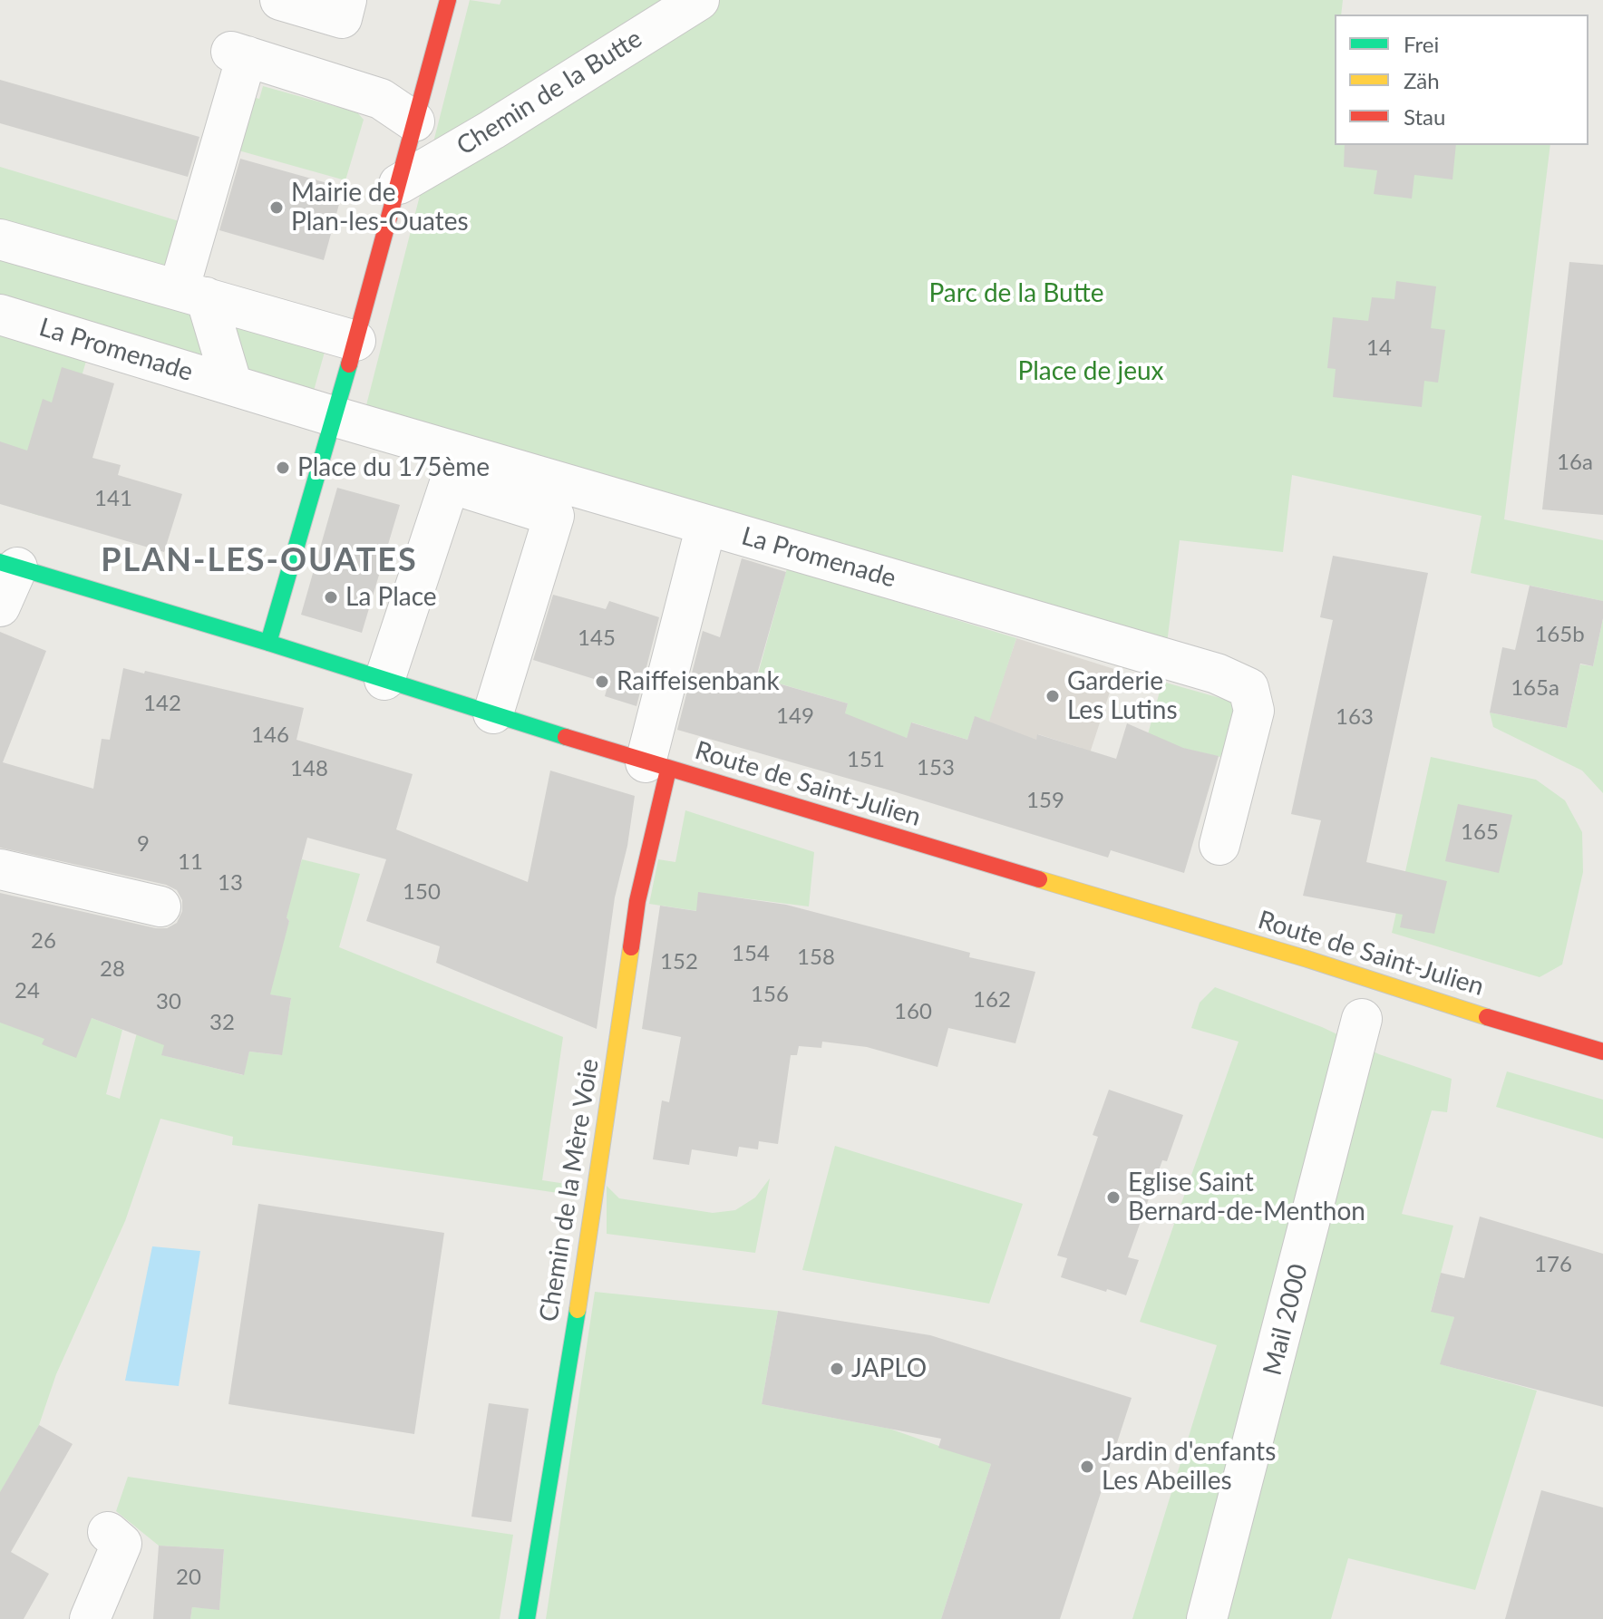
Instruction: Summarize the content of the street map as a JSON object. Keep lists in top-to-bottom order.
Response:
{
  "streets": {
    "main road": ["Route de Saint-Julien", "Chemin de la Mère Voie"],
    "street": ["Chemin de la Butte", "La Promenade", "Mail 2000"]
  },
  "crossings": [
    ["Route de Saint-Julien", "Chemin de la Mère Voie"]
  ],
  "districts": ["PLAN-LES-OUATES"],
  "parks": ["Parc de la Butte", "Place de jeux"],
  "places": [
    "Mairie de Plan-les-Ouates",
    "Place du 175ème",
    "La Place",
    "Raiffeisenbank",
    "Garderie Les Lutins",
    "Eglise Saint Bernard-de-Menthon",
    "JAPLO",
    "Jardin d'enfants Les Abeilles"
  ],
  "house_numbers": [
    "14",
    "16a",
    "141",
    "165b",
    "145",
    "165a",
    "142",
    "149",
    "163",
    "146",
    "151",
    "153",
    "148",
    "159",
    "165",
    "9",
    "11",
    "13",
    "150",
    "26",
    "154",
    "158",
    "152",
    "28",
    "24",
    "156",
    "162",
    "30",
    "160",
    "32",
    "176",
    "20"
  ],
  "legend": ["Frei", "Zäh", "Stau"]
}
